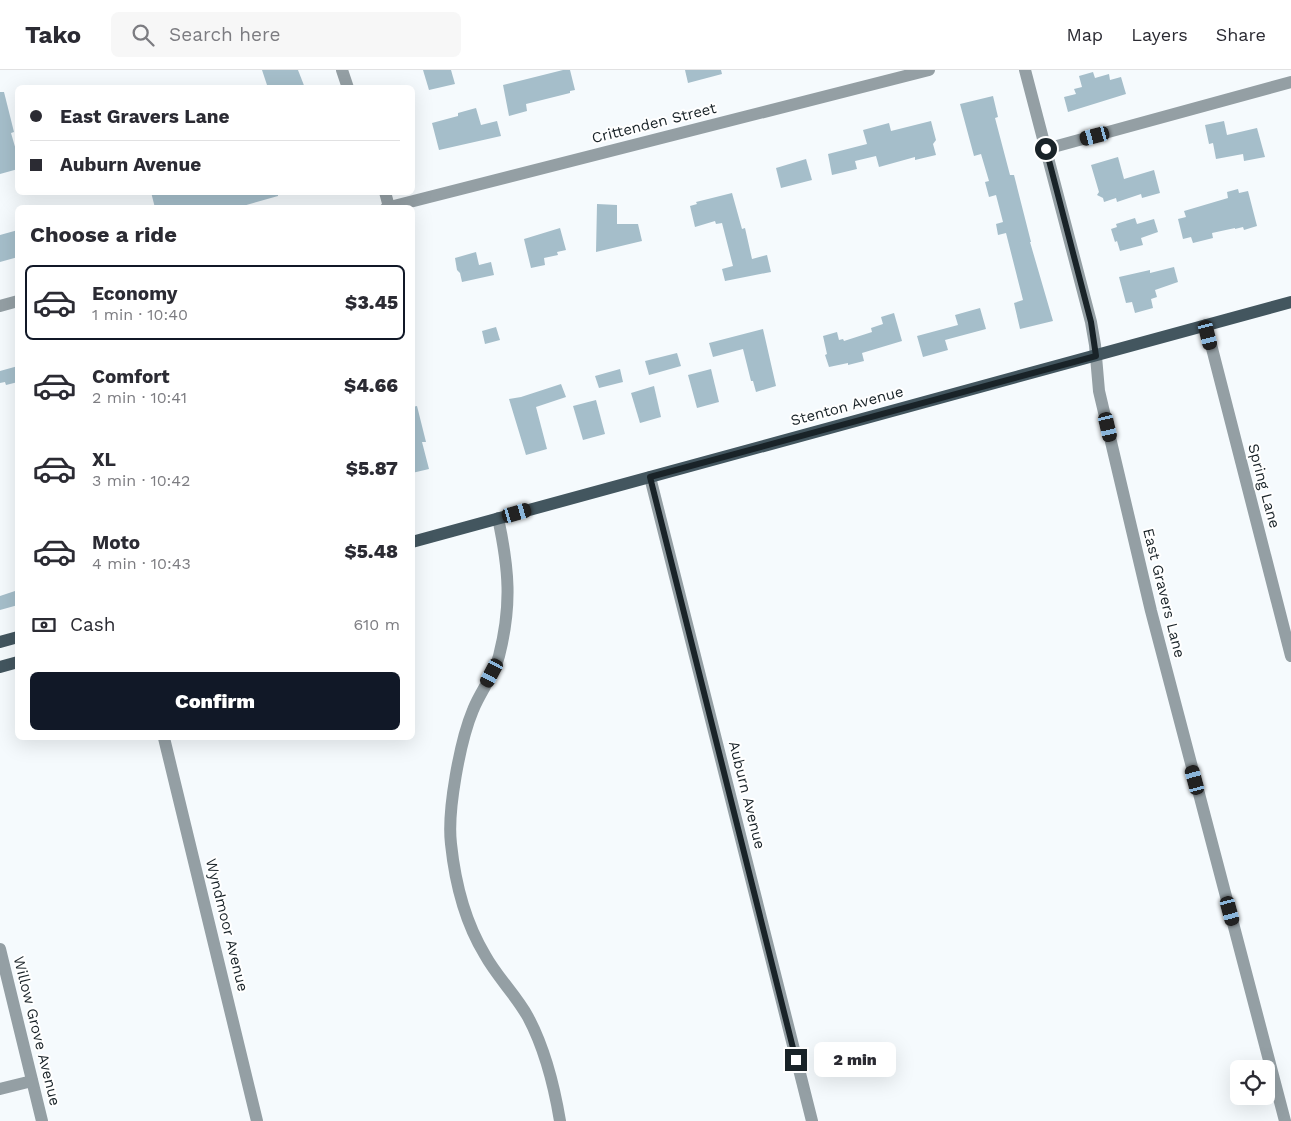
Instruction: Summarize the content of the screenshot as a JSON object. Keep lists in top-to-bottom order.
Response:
{
  "streets": {
    "main road": ["Stenton Avenue"],
    "street": [
      "Crittenden Street",
      "Spring Lane",
      "East Gravers Lane",
      "Auburn Avenue",
      "Wyndmoor Avenue",
      "Willow Grove Avenue"
    ]
  },
  "crossings": [
    ["Stenton Avenue", "Spring Lane"],
    ["Stenton Avenue", "East Gravers Lane"],
    ["Stenton Avenue", "Auburn Avenue"]
  ],
  "page": {
    "header": "Tako",
    "search": "Search here",
    "nav": ["Map", "Layers", "Share"],
    "banner": ["East Gravers Lane", "Auburn Avenue"],
    "heading": "Choose a ride",
    "list": [
      {
        "name": "Economy",
        "note": "1 min · 10:40",
        "value": "$3.45"
      },
      {
        "name": "Comfort",
        "note": "2 min · 10:41",
        "value": "$4.66"
      },
      {
        "name": "XL",
        "note": "3 min · 10:42",
        "value": "$5.87"
      },
      {
        "name": "Moto",
        "note": "4 min · 10:43",
        "value": "$5.48"
      }
    ],
    "pay": ["Cash", "610 m"],
    "buttons": "Confirm",
    "bubble": "2 min"
  }
}
